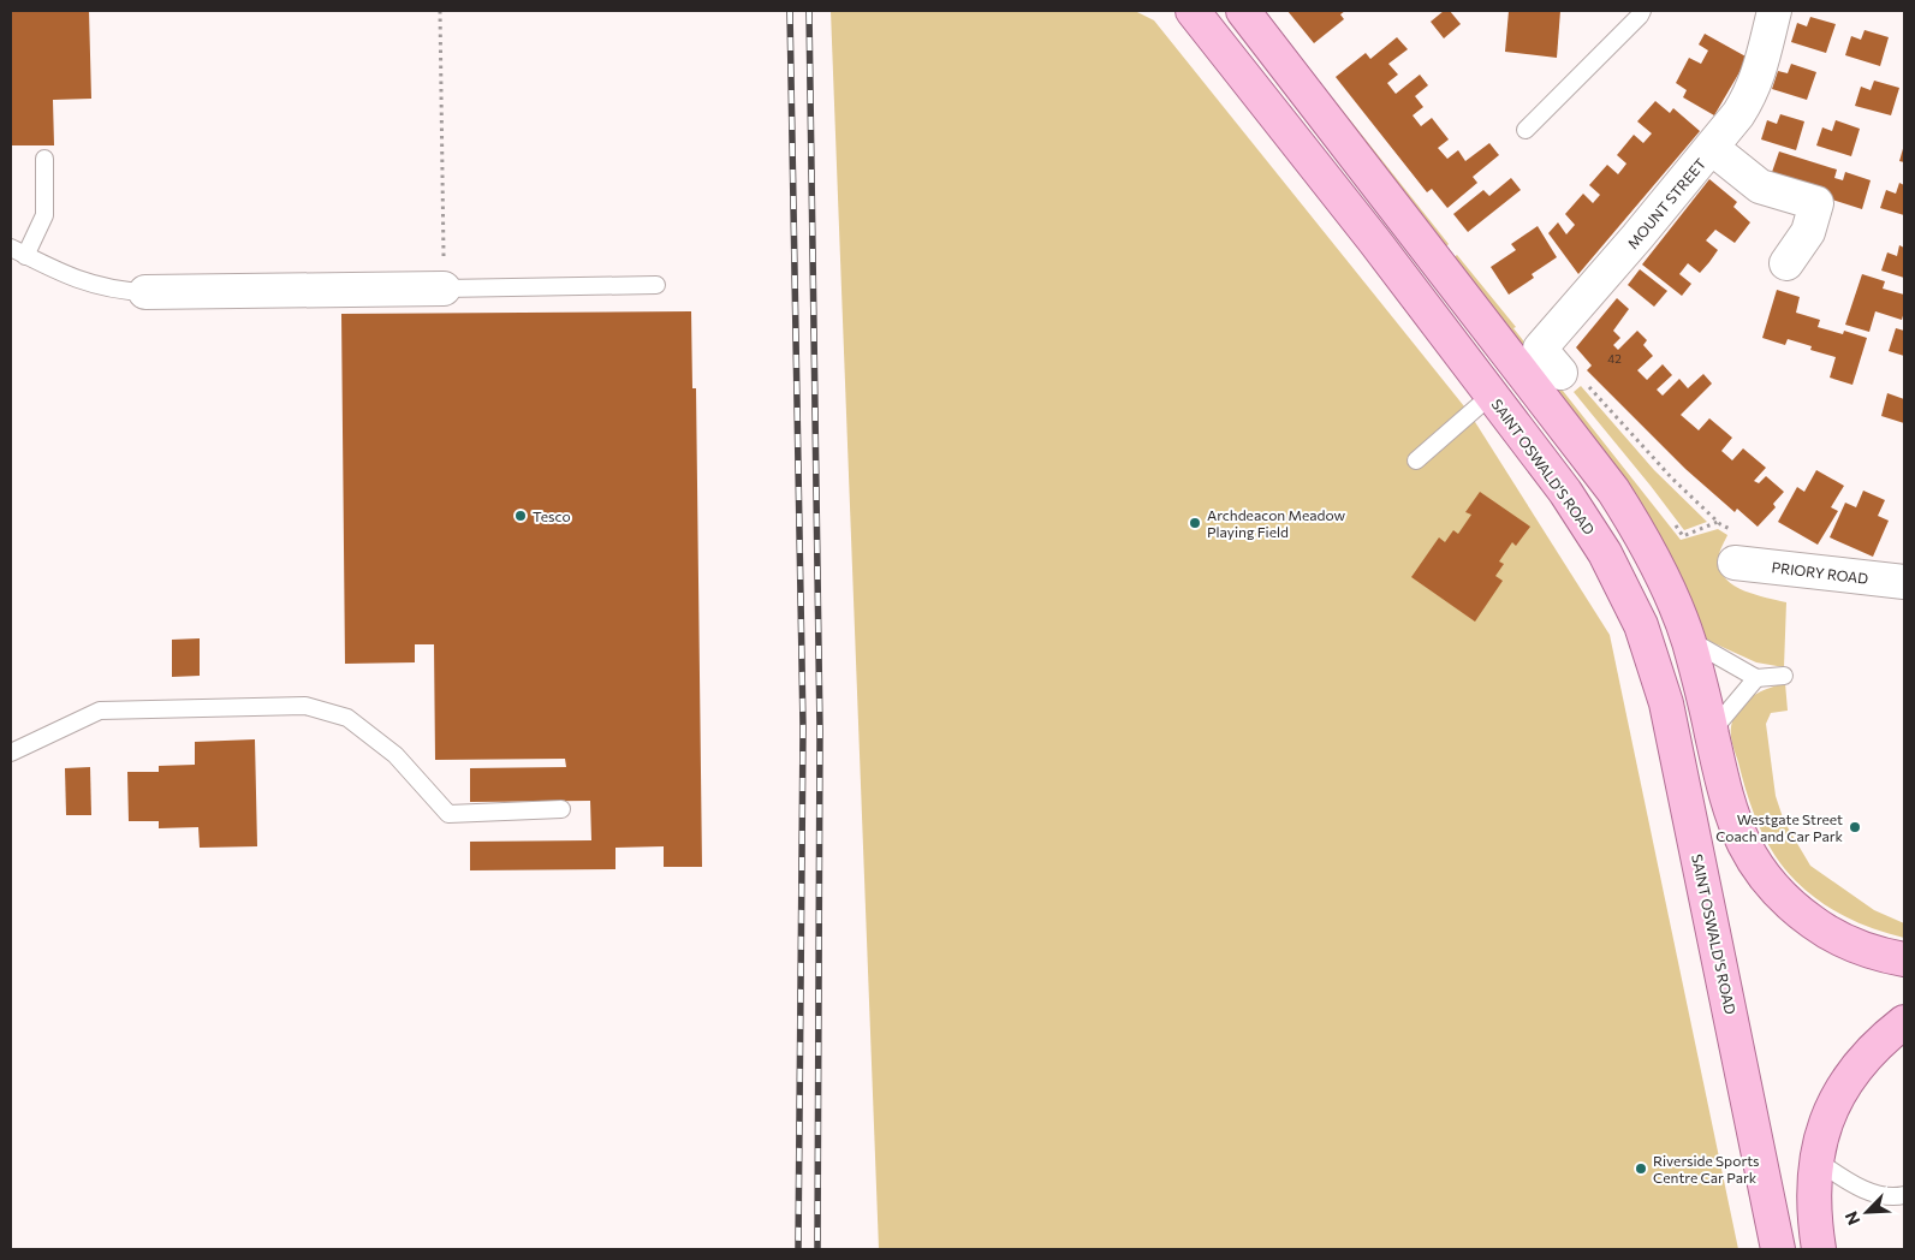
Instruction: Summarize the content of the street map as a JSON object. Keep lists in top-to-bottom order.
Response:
{
  "streets": {
    "main road": ["SAINT OSWALD'S ROAD"],
    "street": ["MOUNT STREET", "PRIORY ROAD"]
  },
  "places": [
    "Tesco",
    "Archdeacon Meadow Playing Field",
    "Westgate Street Coach and Car Park",
    "Riverside Sports Centre Car Park"
  ],
  "house_numbers": ["42"],
  "north": "bottom left"
}
